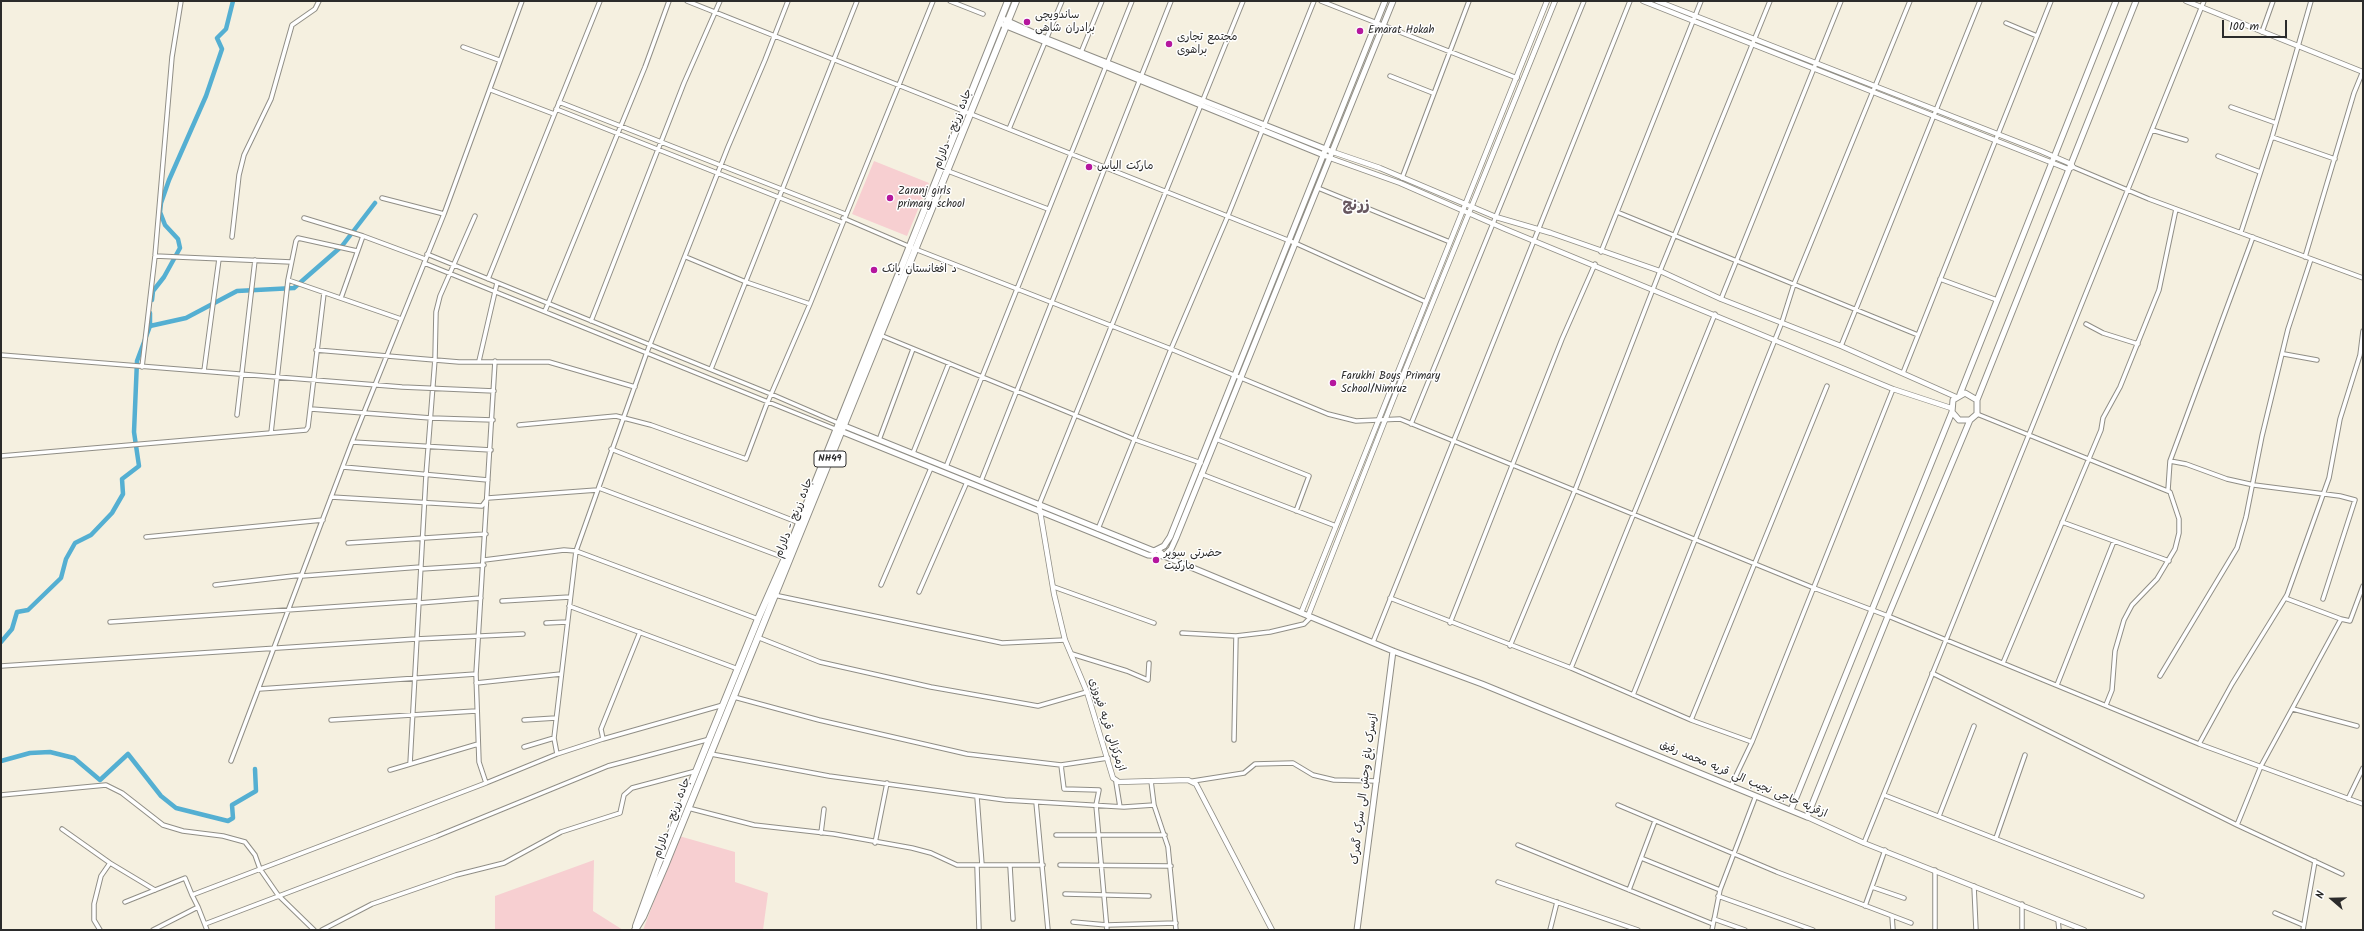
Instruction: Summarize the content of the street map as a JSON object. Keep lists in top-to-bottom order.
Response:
{
  "streets": {
    "highway": ["جاده زرنج - دلارام", "NH49"],
    "main road": ["ازقریه حاجی نجیب الی قریه محمد رفیق", "ازسرک باغ وحش الی سرک گمرک"],
    "street": ["ازمرکزالی قریه فیروزی"]
  },
  "crossings": [
    ["ازقریه حاجی نجیب الی قریه محمد رفیق", "ازسرک باغ وحش الی سرک گمرک"]
  ],
  "districts": ["زرنج"],
  "places": [
    "ساندویچی برادران شاهی",
    "Emarat Hokah",
    "مجتمع تجاری براهوی",
    "مارکت الیاس",
    "Zaranj girls primary school",
    "د افغانستان بانک",
    "Farukhi Boys Primary School/Nimruz",
    "حضرتی سوپر مارکیت"
  ],
  "scale_bar": "100 m",
  "north": "left"
}
